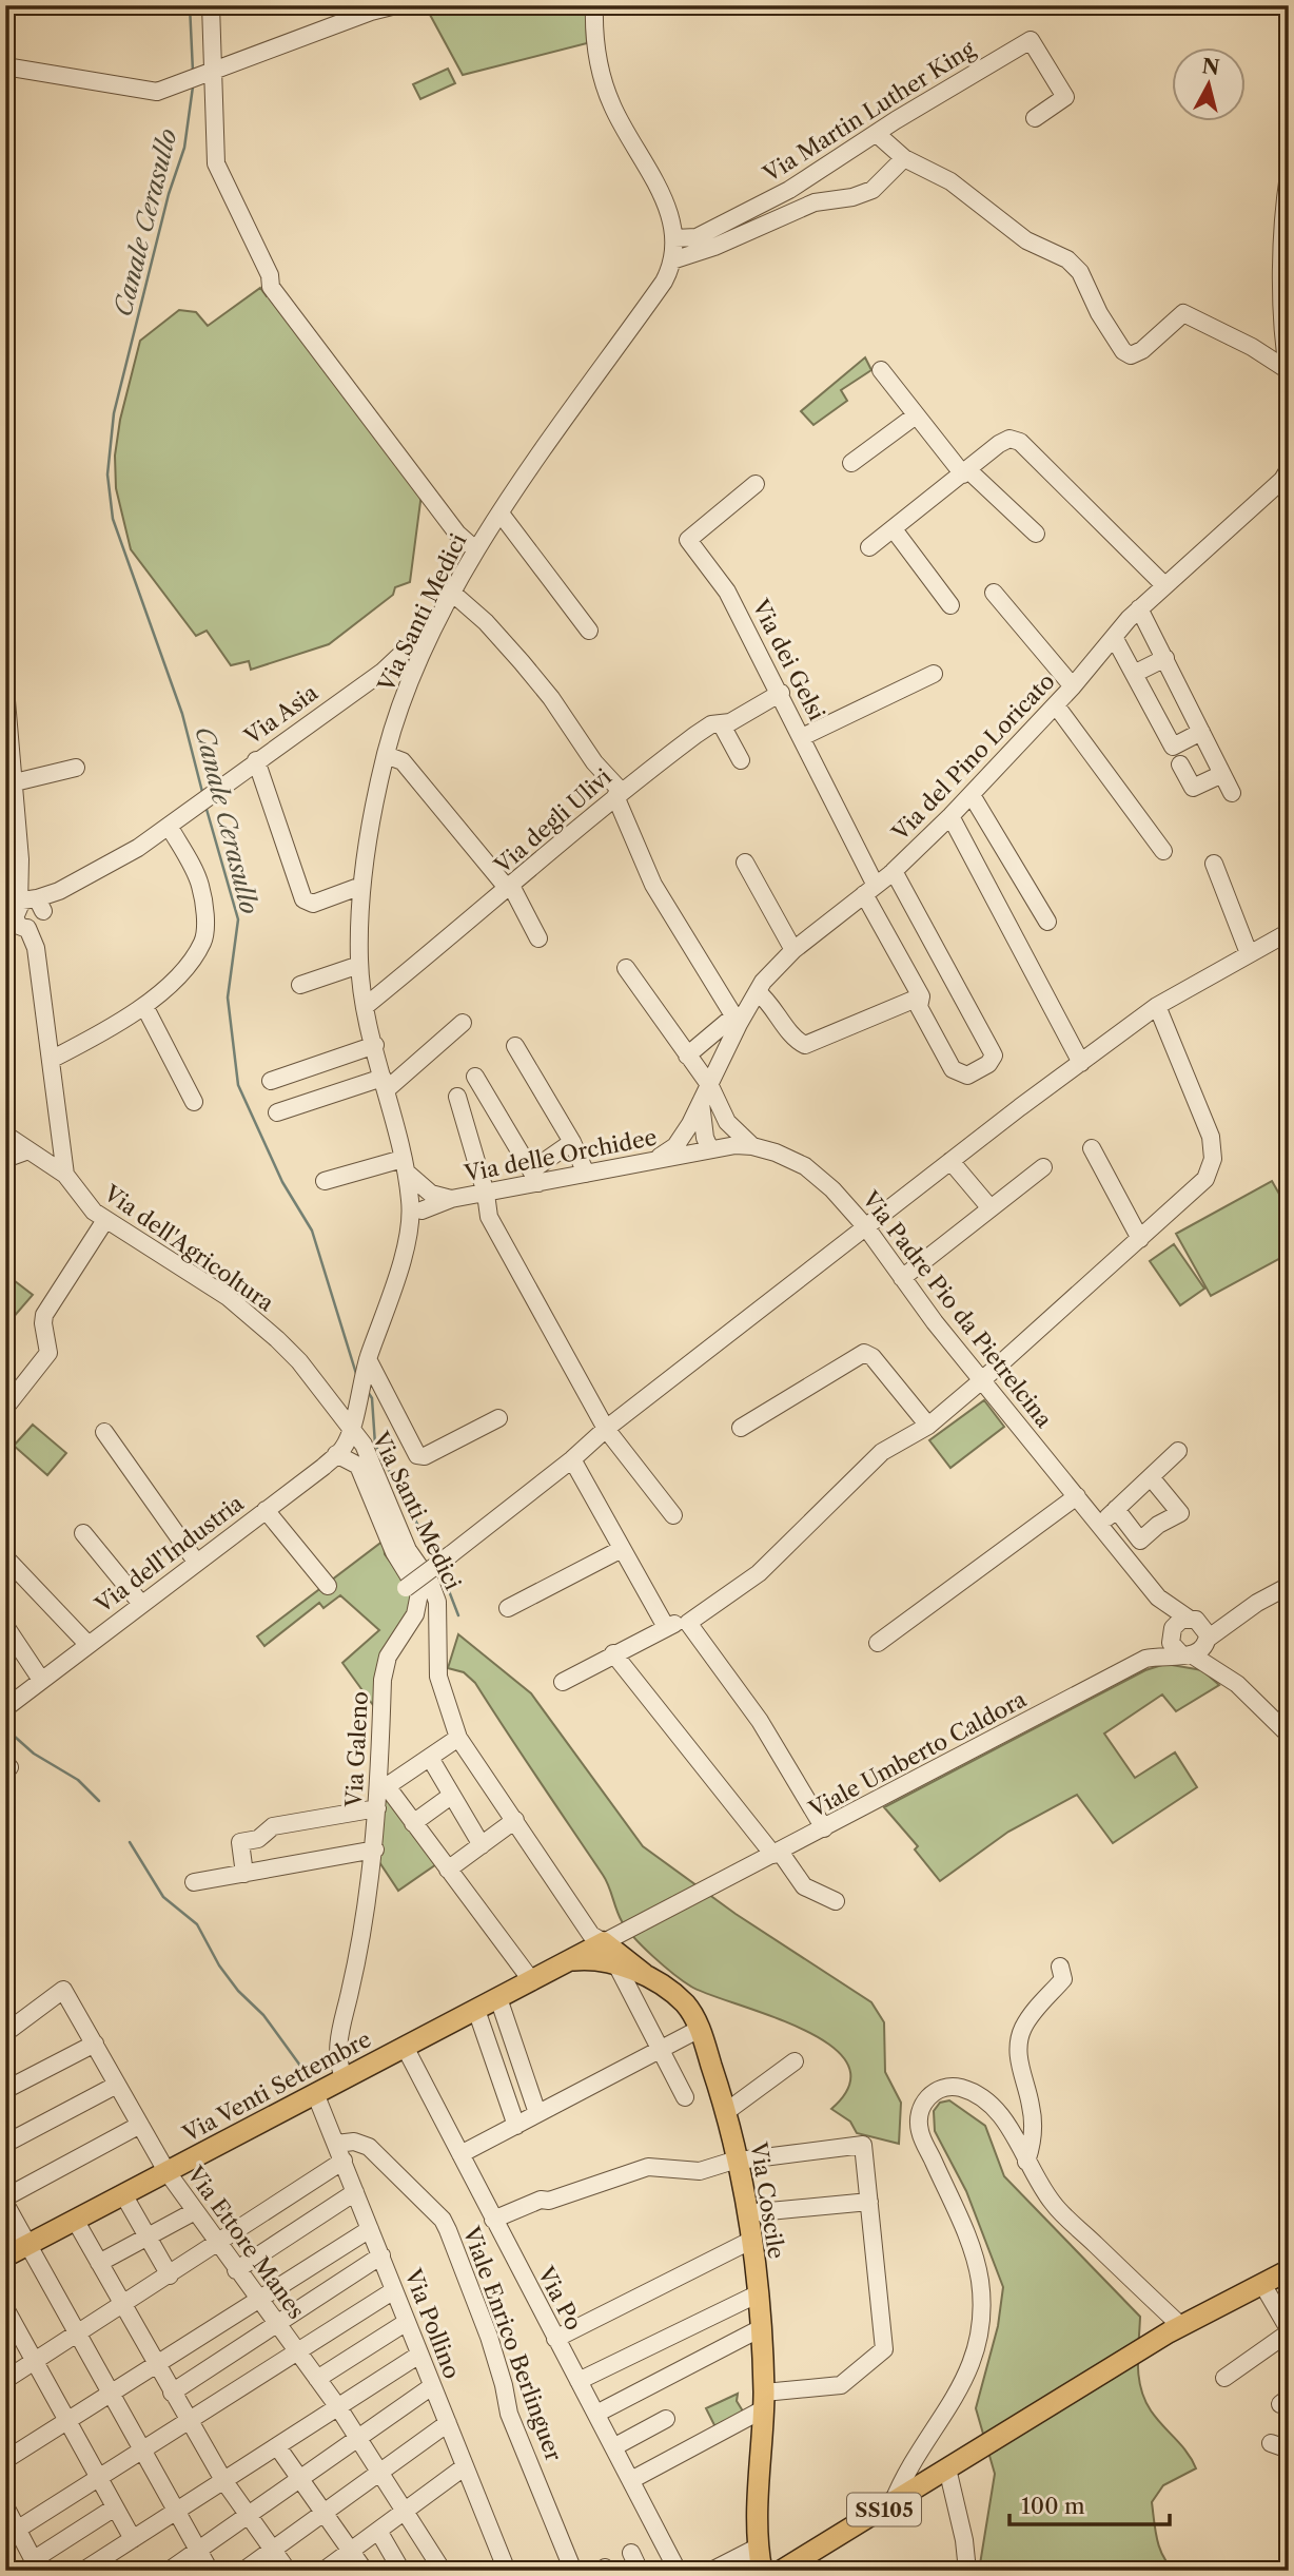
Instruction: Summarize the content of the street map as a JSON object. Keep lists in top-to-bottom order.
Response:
{
  "streets": {
    "main road": ["Via Venti Settembre", "Via Coscile", "SS105"],
    "street": [
      "Via Martin Luther King",
      "Via Santi Medici",
      "Via dei Gelsi",
      "Via Asia",
      "Via del Pino Loricato",
      "Via degli Ulivi",
      "Via delle Orchidee",
      "Via dell'Agricoltura",
      "Via Padre Pio da Pietrelcina",
      "Via dell'Industria",
      "Via Galeno",
      "Viale Umberto Caldora",
      "Via Ettore Manes",
      "Via Po",
      "Via Pollino",
      "Viale Enrico Berlinguer"
    ]
  },
  "crossings": [
    ["Via Martin Luther King", "Via Santi Medici"],
    ["Via Santi Medici", "Via Asia"],
    ["Via Santi Medici", "Via degli Ulivi"],
    ["Via Santi Medici", "Via delle Orchidee"],
    ["Via Santi Medici", "Via dell'Agricoltura"],
    ["Via Santi Medici", "Via dell'Industria"],
    ["Via Santi Medici", "Viale Umberto Caldora"],
    ["Via Santi Medici", "Via Venti Settembre"],
    ["Via dei Gelsi", "Via del Pino Loricato"],
    ["Via dei Gelsi", "Via degli Ulivi"],
    ["Via del Pino Loricato", "Via delle Orchidee"],
    ["Via delle Orchidee", "Via Padre Pio da Pietrelcina"],
    ["Via dell'Agricoltura", "Via dell'Industria"],
    ["Via Padre Pio da Pietrelcina", "Viale Umberto Caldora"],
    ["Via dell'Industria", "Via Galeno"],
    ["Via Galeno", "Via Venti Settembre"],
    ["Viale Umberto Caldora", "Via Venti Settembre"],
    ["Via Venti Settembre", "Via Coscile"],
    ["Via Venti Settembre", "Via Ettore Manes"],
    ["Via Venti Settembre", "Via Po"],
    ["Via Venti Settembre", "Via Pollino"],
    ["Via Pollino", "Viale Enrico Berlinguer"]
  ],
  "water": ["Canale Cerasullo"],
  "scale_bar": "100 m",
  "north": "top"
}
